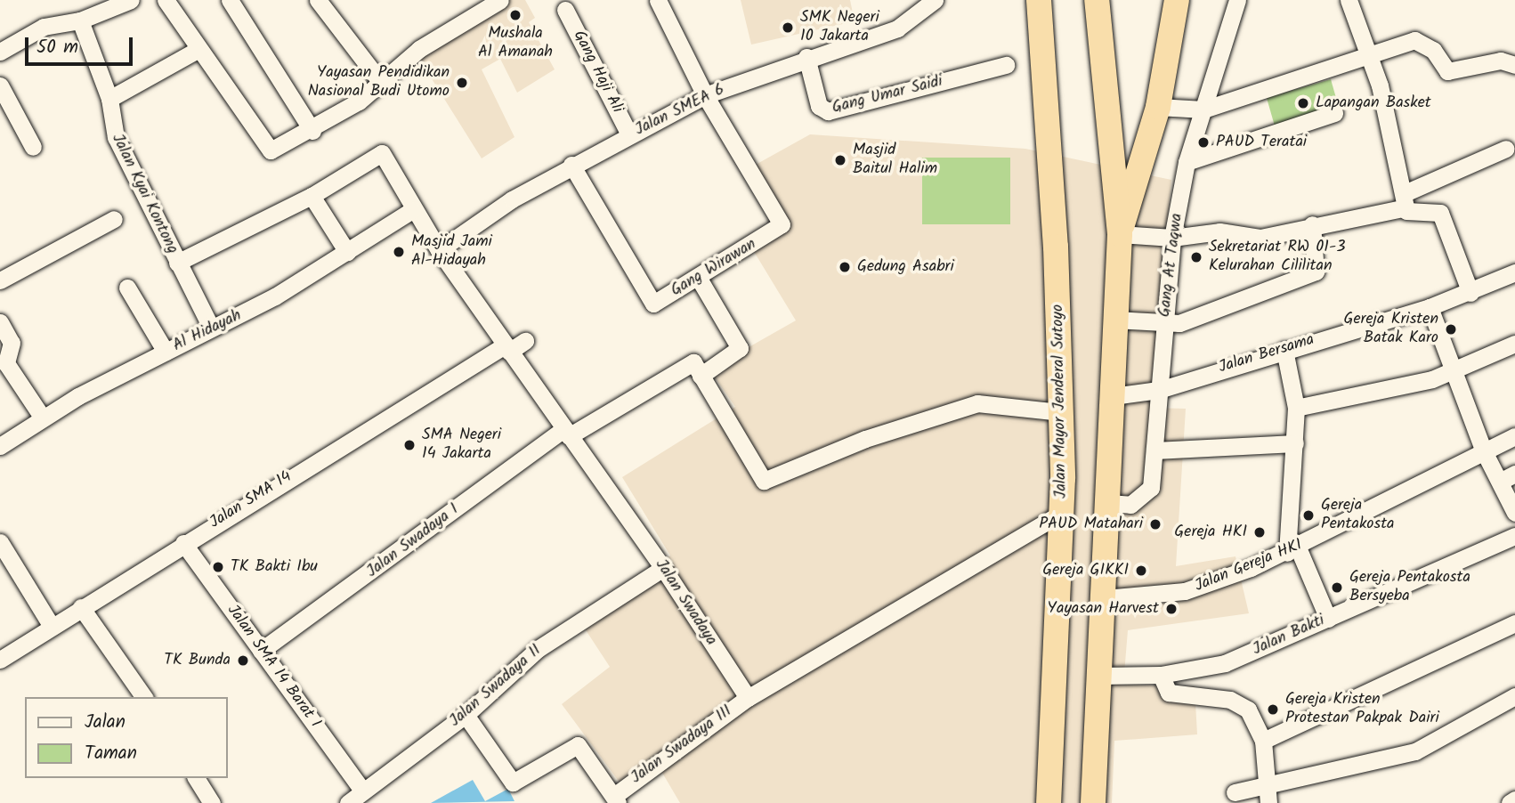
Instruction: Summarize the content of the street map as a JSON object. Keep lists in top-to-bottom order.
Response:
{
  "streets": {
    "highway": ["Jalan Mayor Jenderal Sutoyo"],
    "street": [
      "Gang Haji Ali",
      "Gang Umar Saidi",
      "Jalan SMEA 6",
      "Jalan Kyai Kontong",
      "Gang At Taqwa",
      "Gang Wirawan",
      "Al Hidayah",
      "Jalan Bersama",
      "Jalan SMA 14",
      "Jalan Swadaya I",
      "Jalan Gereja HKI",
      "Jalan Swadaya",
      "Jalan Bakti",
      "Jalan SMA 14 Barat I",
      "Jalan Swadaya II",
      "Jalan Swadaya III"
    ]
  },
  "crossings": [
    ["Gang Haji Ali", "Jalan SMEA 6"],
    ["Gang Umar Saidi", "Jalan SMEA 6"],
    ["Jalan SMEA 6", "Gang Wirawan"],
    ["Jalan SMEA 6", "Jalan Swadaya"],
    ["Jalan Kyai Kontong", "Al Hidayah"],
    ["Gang At Taqwa", "Jalan Bersama"],
    ["Gang Wirawan", "Jalan Swadaya I"],
    ["Al Hidayah", "Jalan Swadaya"],
    ["Jalan SMA 14", "Jalan Swadaya"],
    ["Jalan SMA 14", "Jalan SMA 14 Barat I"],
    ["Jalan Swadaya I", "Jalan Swadaya"],
    ["Jalan Swadaya I", "Jalan SMA 14 Barat I"],
    ["Jalan Swadaya", "Jalan Swadaya II"],
    ["Jalan Swadaya", "Jalan Swadaya III"],
    ["Jalan SMA 14 Barat I", "Jalan Swadaya II"],
    ["Jalan Swadaya II", "Jalan Swadaya III"]
  ],
  "places": [
    "Mushala Al Amanah",
    "SMK Negeri 10 Jakarta",
    "Yayasan Pendidikan Nasional Budi Utomo",
    "Lapangan Basket",
    "PAUD Teratai",
    "Masjid Baitul Halim",
    "Masjid Jami Al-Hidayah",
    "Sekretariat RW 01-3 Kelurahan Cililitan",
    "Gedung Asabri",
    "Gereja Kristen Batak Karo",
    "SMA Negeri 14 Jakarta",
    "Gereja Pentakosta",
    "PAUD Matahari",
    "Gereja HKI",
    "TK Bakti Ibu",
    "Gereja GIKKI",
    "Gereja Pentakosta Bersyeba",
    "Yayasan Harvest",
    "TK Bunda",
    "Gereja Kristen Protestan Pakpak Dairi"
  ],
  "legend": ["Jalan", "Taman"],
  "scale_bar": "50 m"
}
